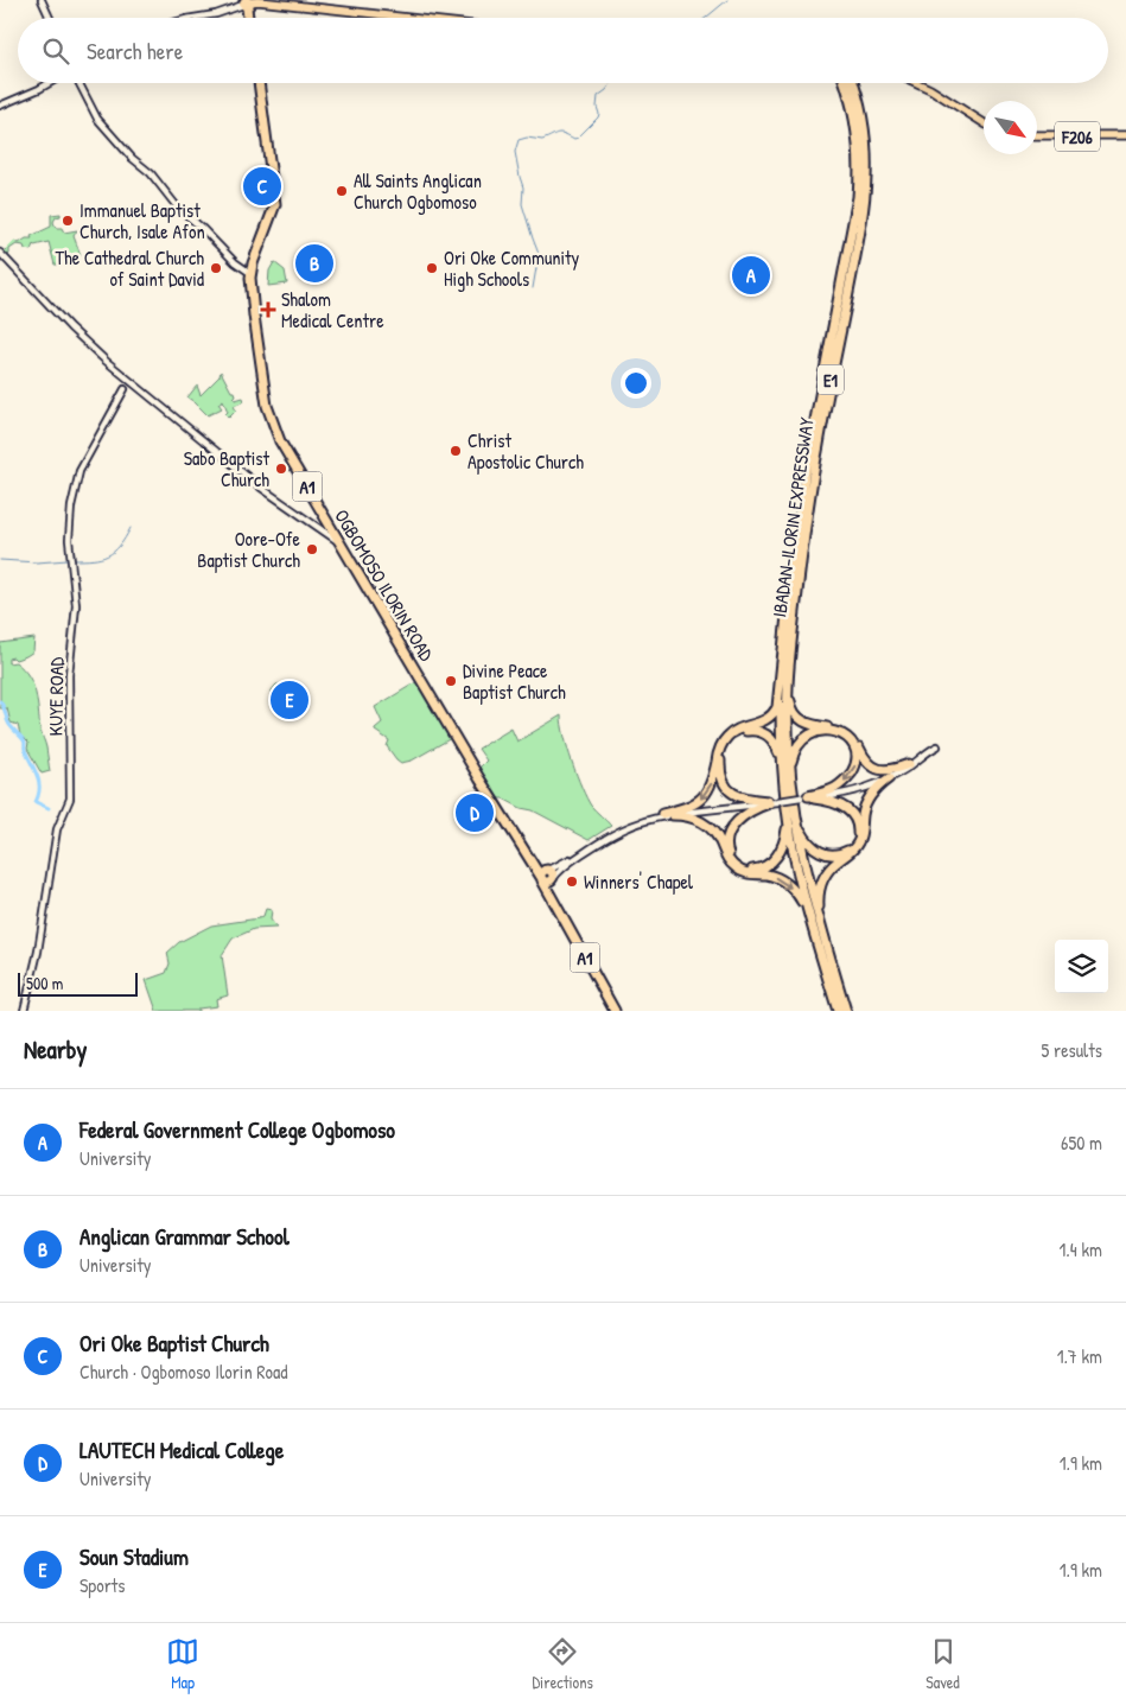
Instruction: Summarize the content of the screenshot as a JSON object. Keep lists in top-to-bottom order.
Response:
{
  "streets": {
    "highway": [
      "E1",
      "A1",
      "IBADAN-ILORIN EXPRESSWAY",
      "OGBOMOSO ILORIN ROAD"
    ],
    "main road": ["F206"],
    "street": ["KUYE ROAD"]
  },
  "crossings": [
    ["A1", "OGBOMOSO ILORIN ROAD"]
  ],
  "places": {
    "other": [
      "All Saints Anglican Church Ogbomoso",
      "Immanuel Baptist Church, Isale Afon",
      "The Cathedral Church of Saint David",
      "Ori Oke Community High Schools",
      "Christ Apostolic Church",
      "Sabo Baptist Church",
      "Oore-Ofe Baptist Church",
      "Divine Peace Baptist Church",
      "Winners' Chapel"
    ],
    "health": ["Shalom Medical Centre"]
  },
  "scale_bar": "500 m",
  "north": "bottom right",
  "page": {
    "search": "Search here",
    "pins": [
      "C",
      "B",
      "A",
      "E",
      "D"
    ],
    "scale": "500 m",
    "heading": ["Nearby", "5 results"],
    "list": [
      {
        "mark": "A",
        "name": "Federal Government College Ogbomoso",
        "note": "University",
        "value": "650 m"
      },
      {
        "mark": "B",
        "name": "Anglican Grammar School",
        "note": "University",
        "value": "1.4 km"
      },
      {
        "mark": "C",
        "name": "Ori Oke Baptist Church",
        "note": "Church · Ogbomoso Ilorin Road",
        "value": "1.7 km"
      },
      {
        "mark": "D",
        "name": "LAUTECH Medical College",
        "note": "University",
        "value": "1.9 km"
      },
      {
        "mark": "E",
        "name": "Soun Stadium",
        "note": "Sports",
        "value": "1.9 km"
      }
    ],
    "nav": ["Map", "Directions", "Saved"]
  }
}
